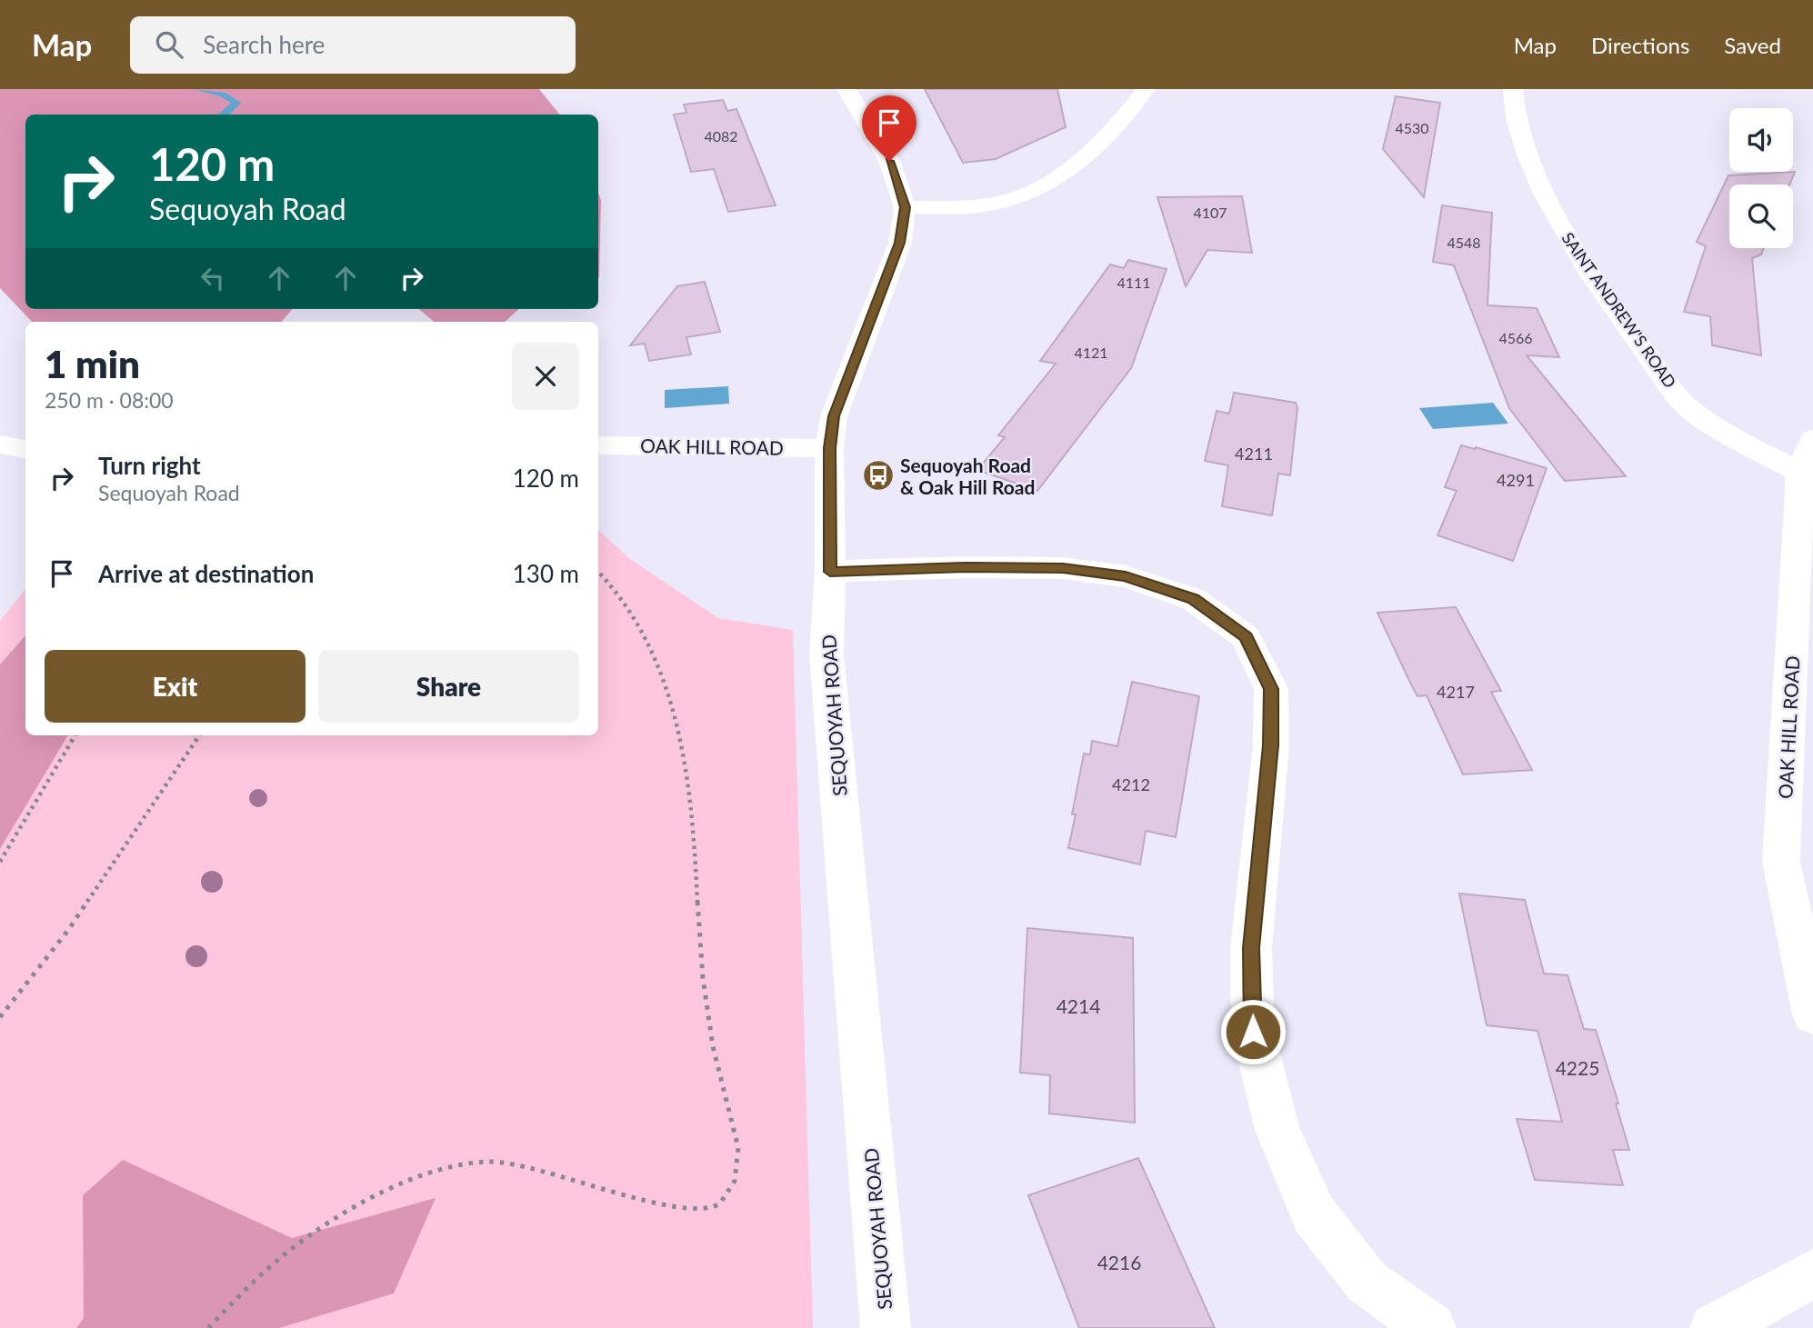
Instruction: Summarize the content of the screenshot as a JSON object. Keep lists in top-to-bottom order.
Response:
{
  "streets": {
    "street": ["SAINT ANDREW'S ROAD", "OAK HILL ROAD", "SEQUOYAH ROAD"]
  },
  "crossings": [
    ["SAINT ANDREW'S ROAD", "OAK HILL ROAD"],
    ["OAK HILL ROAD", "SEQUOYAH ROAD"]
  ],
  "places": {
    "bus stop": ["Sequoyah Road & Oak Hill Road"]
  },
  "house_numbers": [
    "4530",
    "4082",
    "4107",
    "4548",
    "4111",
    "4566",
    "4121",
    "4211",
    "4291",
    "4217",
    "4212",
    "4214",
    "4225",
    "4216"
  ],
  "page": {
    "header": "Map",
    "search": "Search here",
    "nav": ["Map", "Directions", "Saved"],
    "turn": ["120 m", "Sequoyah Road"],
    "heading": ["1 min", "250 m · 08:00"],
    "list": [
      {
        "name": "Turn right",
        "note": "Sequoyah Road",
        "value": "120 m"
      },
      {
        "name": "Arrive at destination",
        "value": "130 m"
      }
    ],
    "buttons": ["Exit", "Share"]
  }
}
